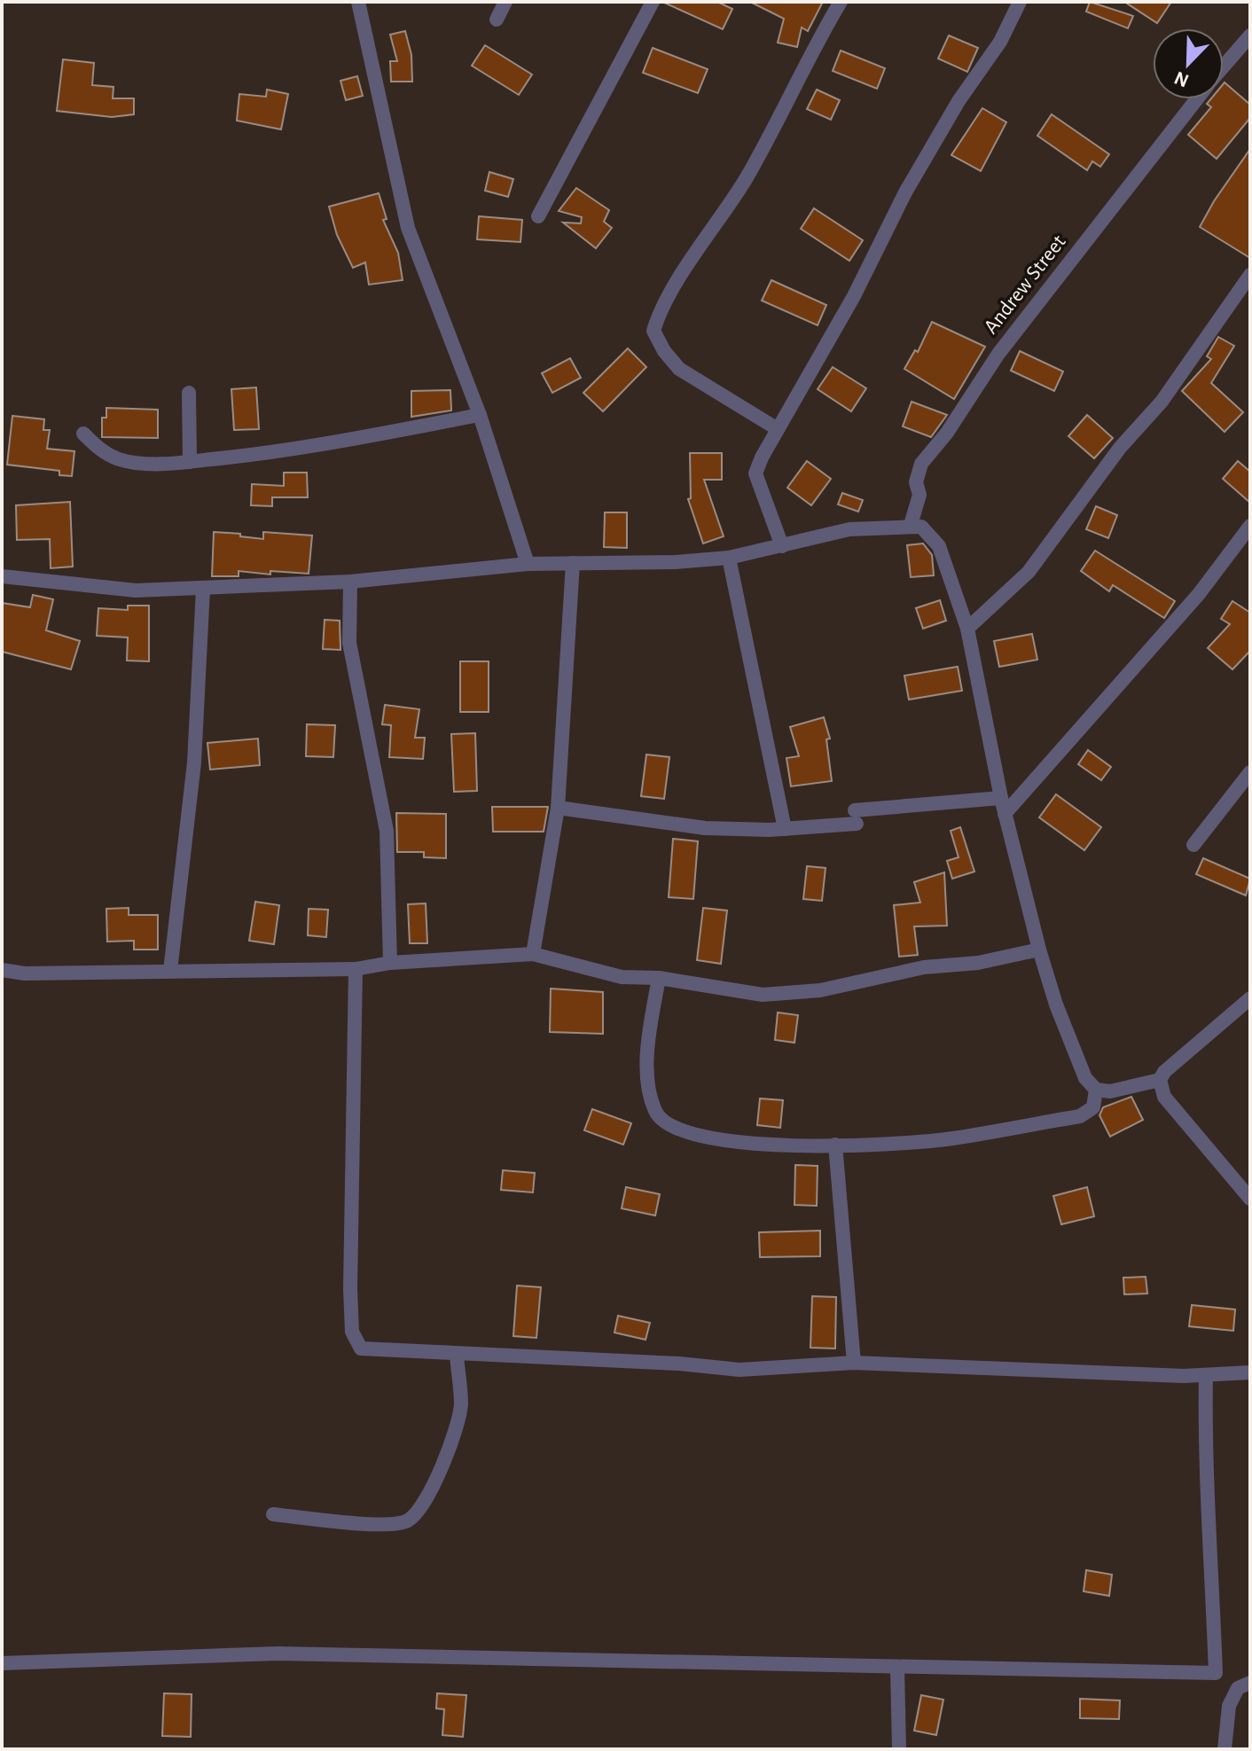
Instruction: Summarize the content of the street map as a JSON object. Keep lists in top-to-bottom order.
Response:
{
  "streets": {
    "street": ["Andrew Street"]
  },
  "north": "bottom left"
}
